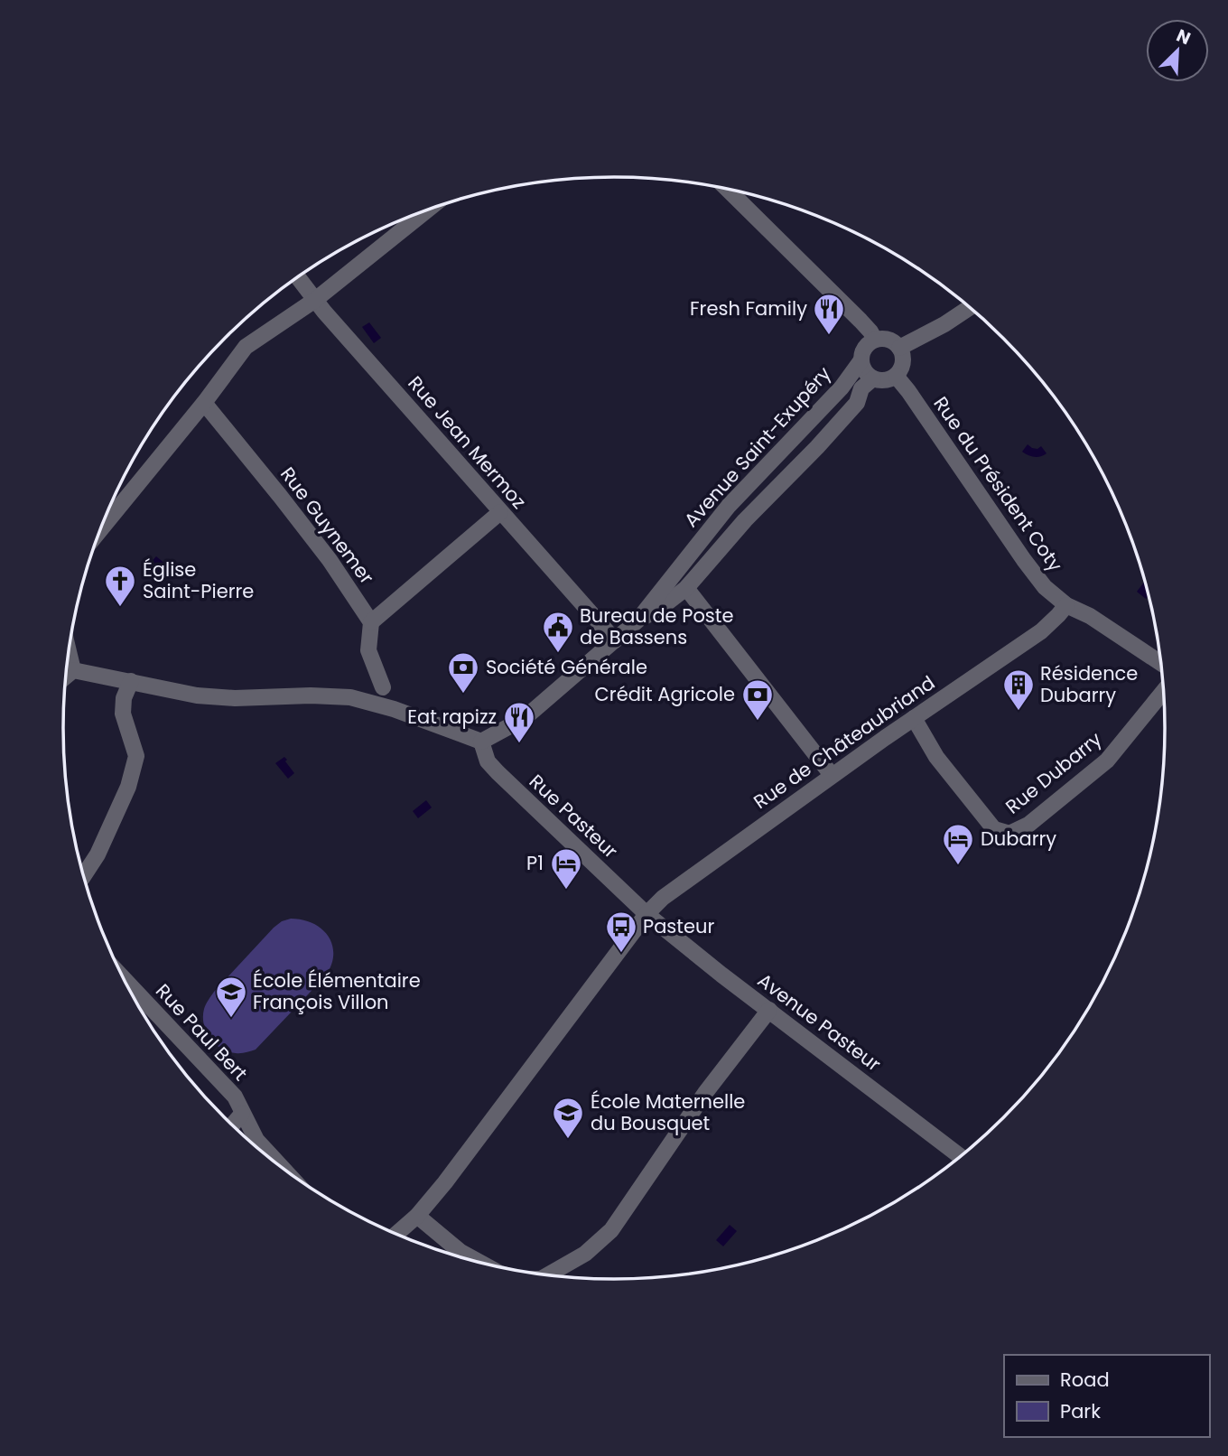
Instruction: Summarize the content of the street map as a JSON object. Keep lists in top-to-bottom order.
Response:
{
  "streets": {
    "street": [
      "Rue Jean Mermoz",
      "Avenue Saint-Exupéry",
      "Rue du Président Coty",
      "Rue Guynemer",
      "Rue de Châteaubriand",
      "Rue Dubarry",
      "Rue Pasteur",
      "Avenue Pasteur",
      "Rue Paul Bert"
    ]
  },
  "crossings": [
    ["Rue Jean Mermoz", "Avenue Saint-Exupéry"],
    ["Avenue Saint-Exupéry", "Rue du Président Coty"],
    ["Avenue Saint-Exupéry", "Rue Pasteur"],
    ["Rue du Président Coty", "Rue de Châteaubriand"],
    ["Rue de Châteaubriand", "Rue Dubarry"],
    ["Rue de Châteaubriand", "Rue Pasteur"],
    ["Rue de Châteaubriand", "Avenue Pasteur"],
    ["Rue Pasteur", "Avenue Pasteur"]
  ],
  "places": {
    "restaurant": ["Fresh Family", "Eat rapizz"],
    "church": ["Église Saint-Pierre"],
    "public building": ["Bureau de Poste de Bassens"],
    "bank": ["Société Générale", "Crédit Agricole"],
    "building": ["Résidence Dubarry"],
    "hotel": ["Dubarry", "P1"],
    "bus stop": ["Pasteur"],
    "school or university": ["École Élémentaire François Villon", "École Maternelle du Bousquet"]
  },
  "legend": ["Road", "Park"],
  "north": "top right"
}
